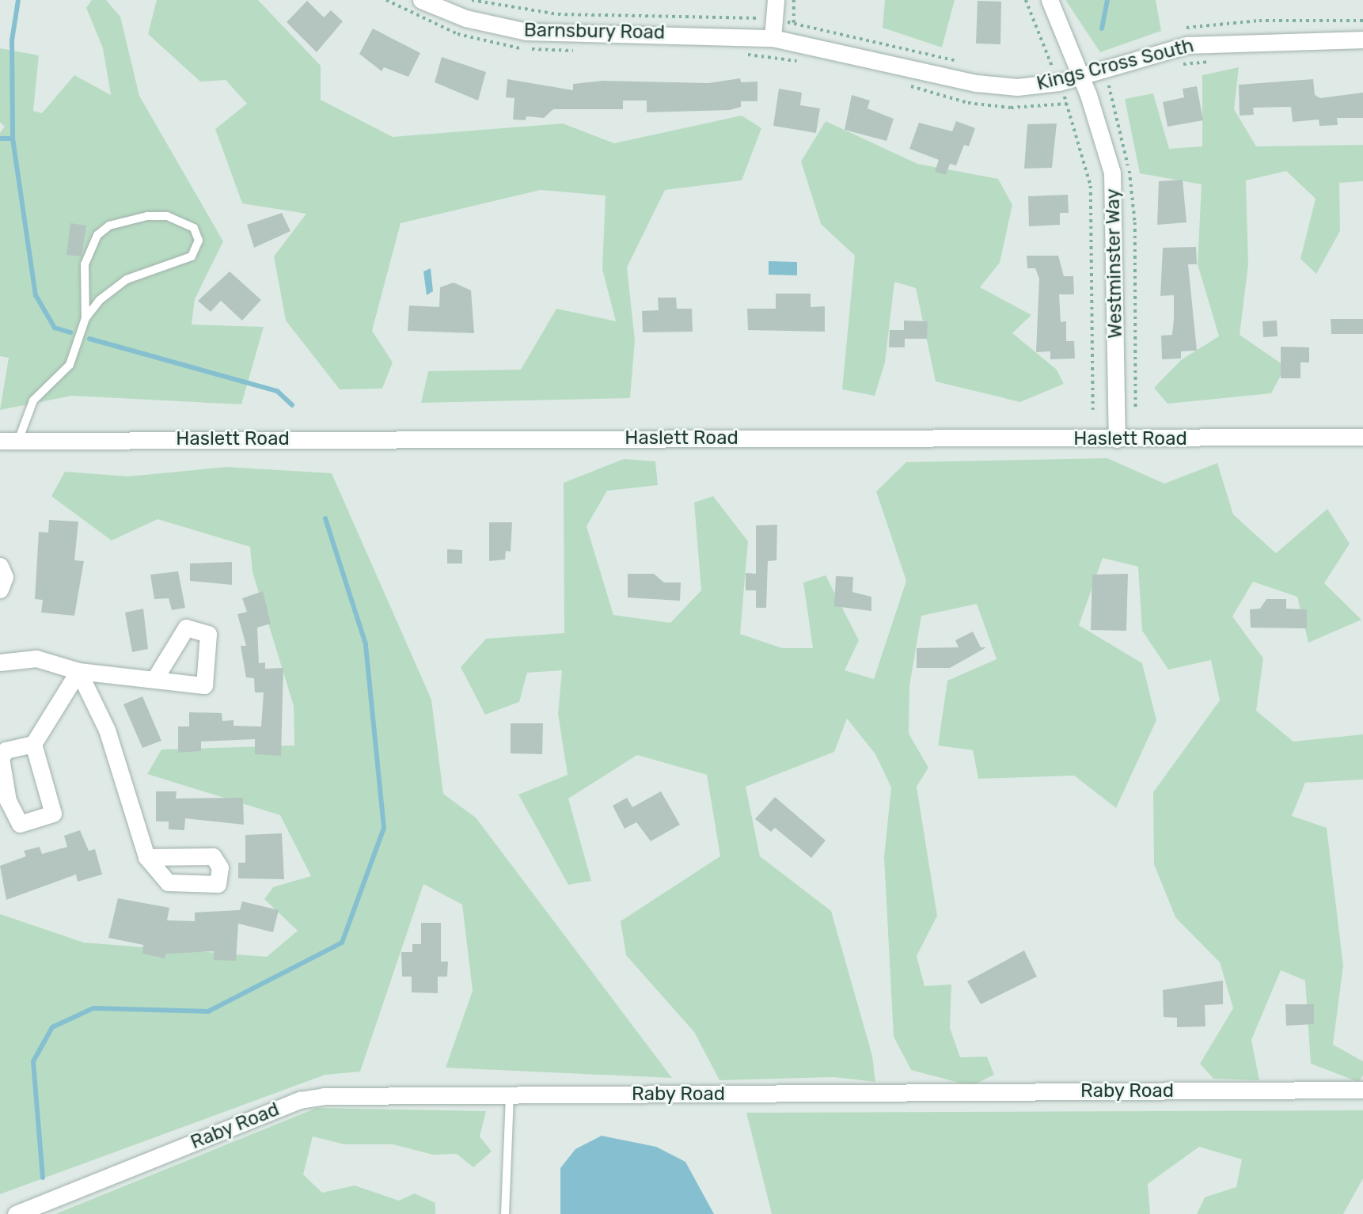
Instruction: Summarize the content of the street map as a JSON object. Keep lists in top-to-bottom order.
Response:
{
  "streets": {
    "street": [
      "Barnsbury Road",
      "Kings Cross South",
      "Westminster Way",
      "Haslett Road",
      "Raby Road"
    ]
  },
  "crossings": [
    ["Barnsbury Road", "Kings Cross South"],
    ["Kings Cross South", "Westminster Way"],
    ["Westminster Way", "Haslett Road"]
  ]
}
